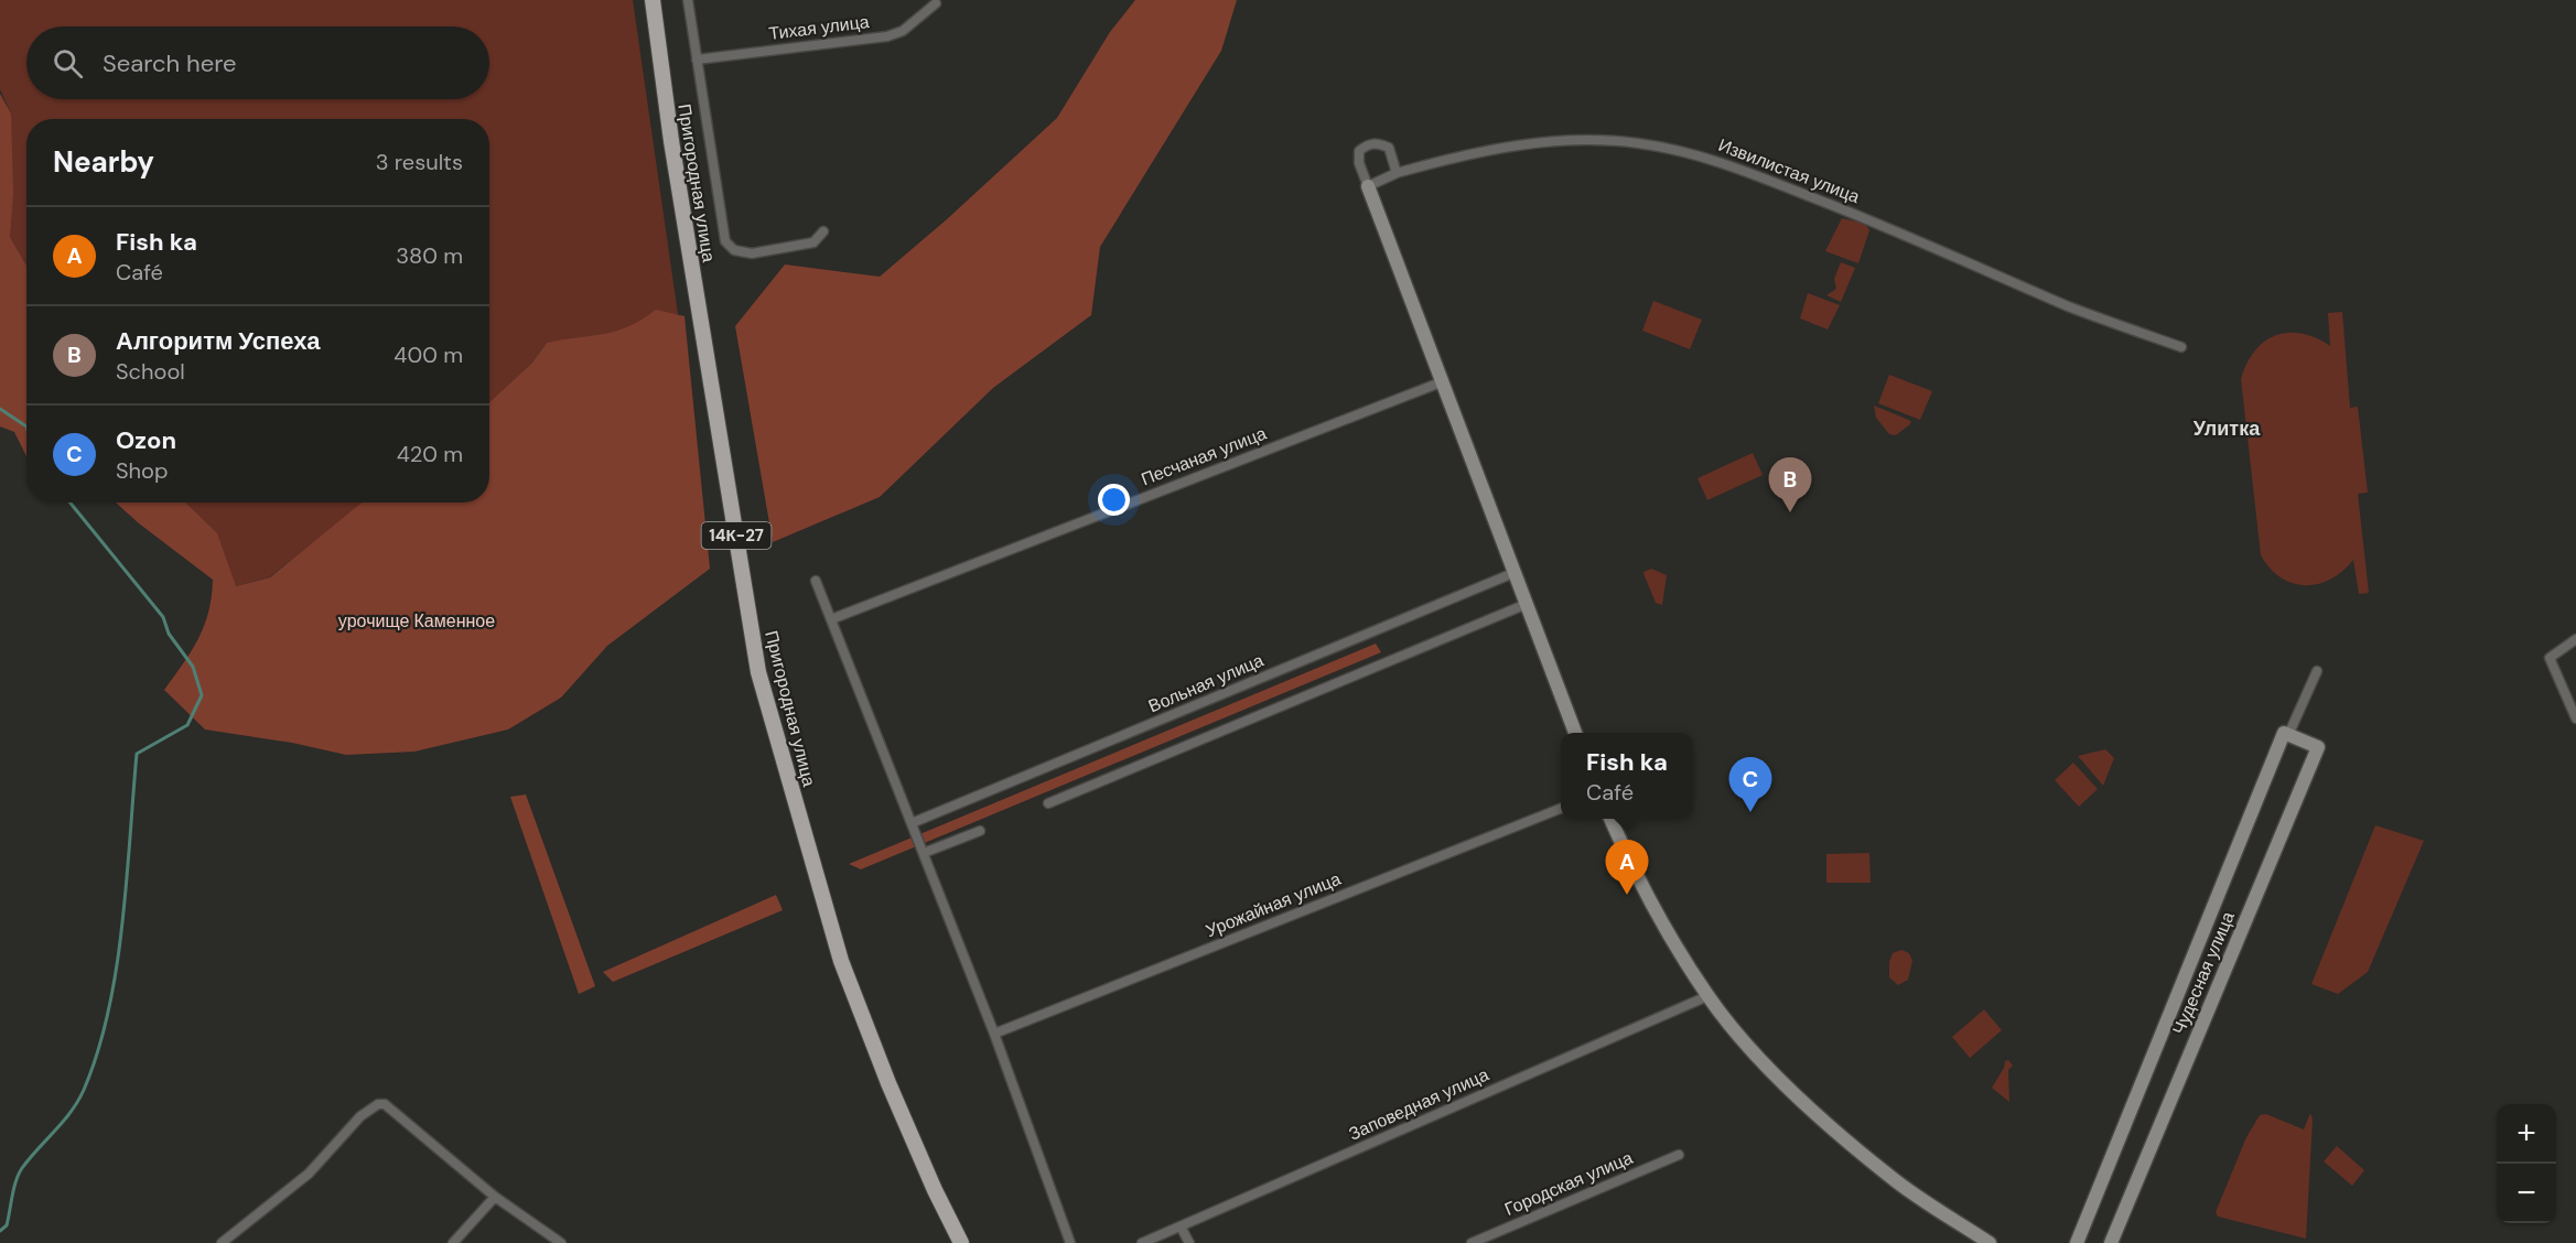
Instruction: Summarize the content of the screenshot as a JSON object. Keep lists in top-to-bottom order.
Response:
{
  "streets": {
    "main road": ["Пригородная улица", "14К-27"],
    "street": [
      "Тихая улица",
      "Извилистая улица",
      "Песчаная улица",
      "Вольная улица",
      "Урожайная улица",
      "Чудесная улица",
      "Заповедная улица",
      "Городская улица"
    ]
  },
  "crossings": [
    ["Тихая улица", "Пригородная улица"]
  ],
  "districts": ["Улитка"],
  "parks": ["урочище Каменное"],
  "page": {
    "search": "Search here",
    "heading": ["Nearby", "3 results"],
    "list": [
      {
        "mark": "A",
        "name": "Fish ka",
        "note": "Café",
        "value": "380 m"
      },
      {
        "mark": "B",
        "name": "Алгоритм Успеха",
        "note": "School",
        "value": "400 m"
      },
      {
        "mark": "C",
        "name": "Ozon",
        "note": "Shop",
        "value": "420 m"
      }
    ],
    "pins": ["B", "C", "A"],
    "popup": ["Fish ka", "Café"],
    "map_buttons": ["+", "−"]
  }
}
